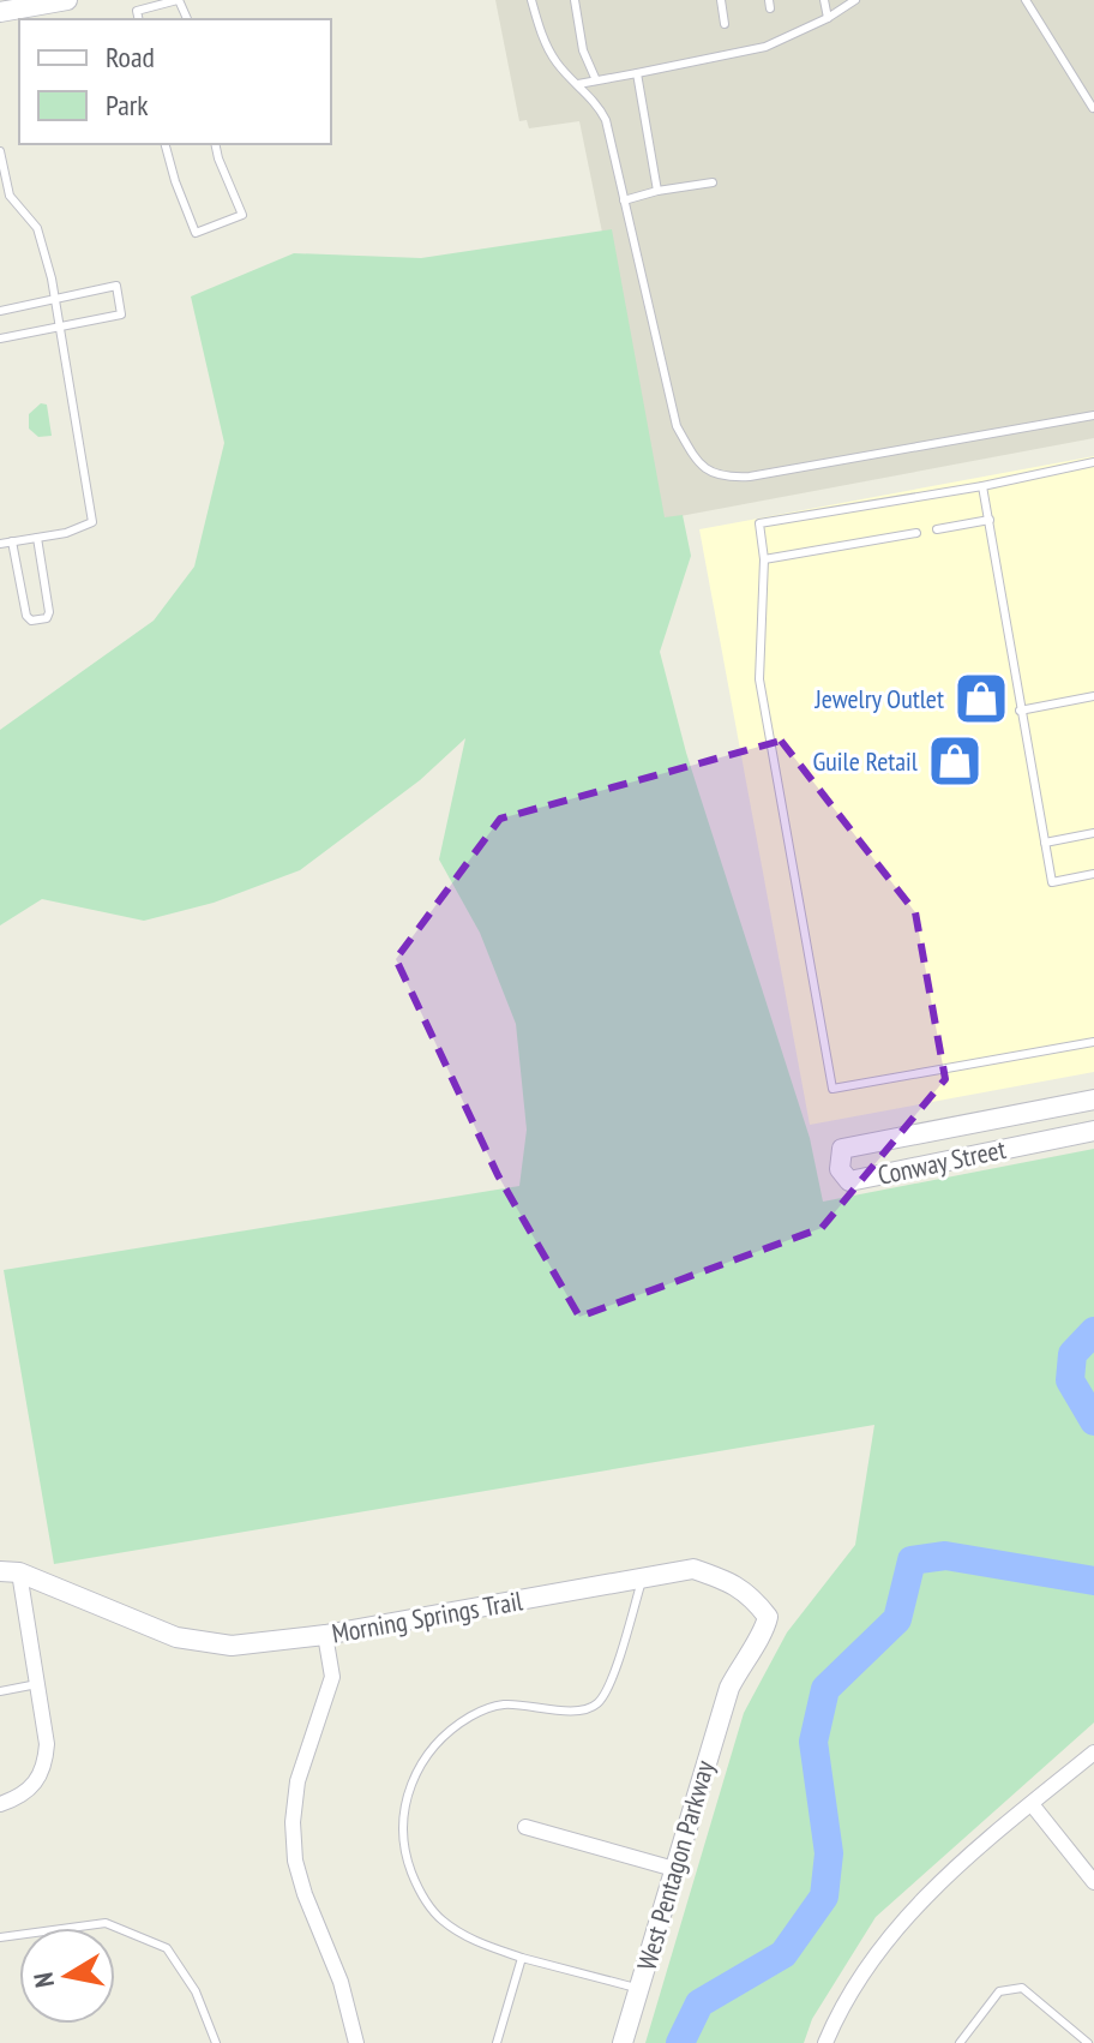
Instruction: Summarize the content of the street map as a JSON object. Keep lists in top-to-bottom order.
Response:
{
  "streets": {
    "street": ["Conway Street", "Morning Springs Trail", "West Pentagon Parkway"]
  },
  "crossings": [
    ["Morning Springs Trail", "West Pentagon Parkway"]
  ],
  "places": {
    "shop": ["Jewelry Outlet", "Guile Retail"]
  },
  "legend": ["Road", "Park"],
  "north": "left"
}
